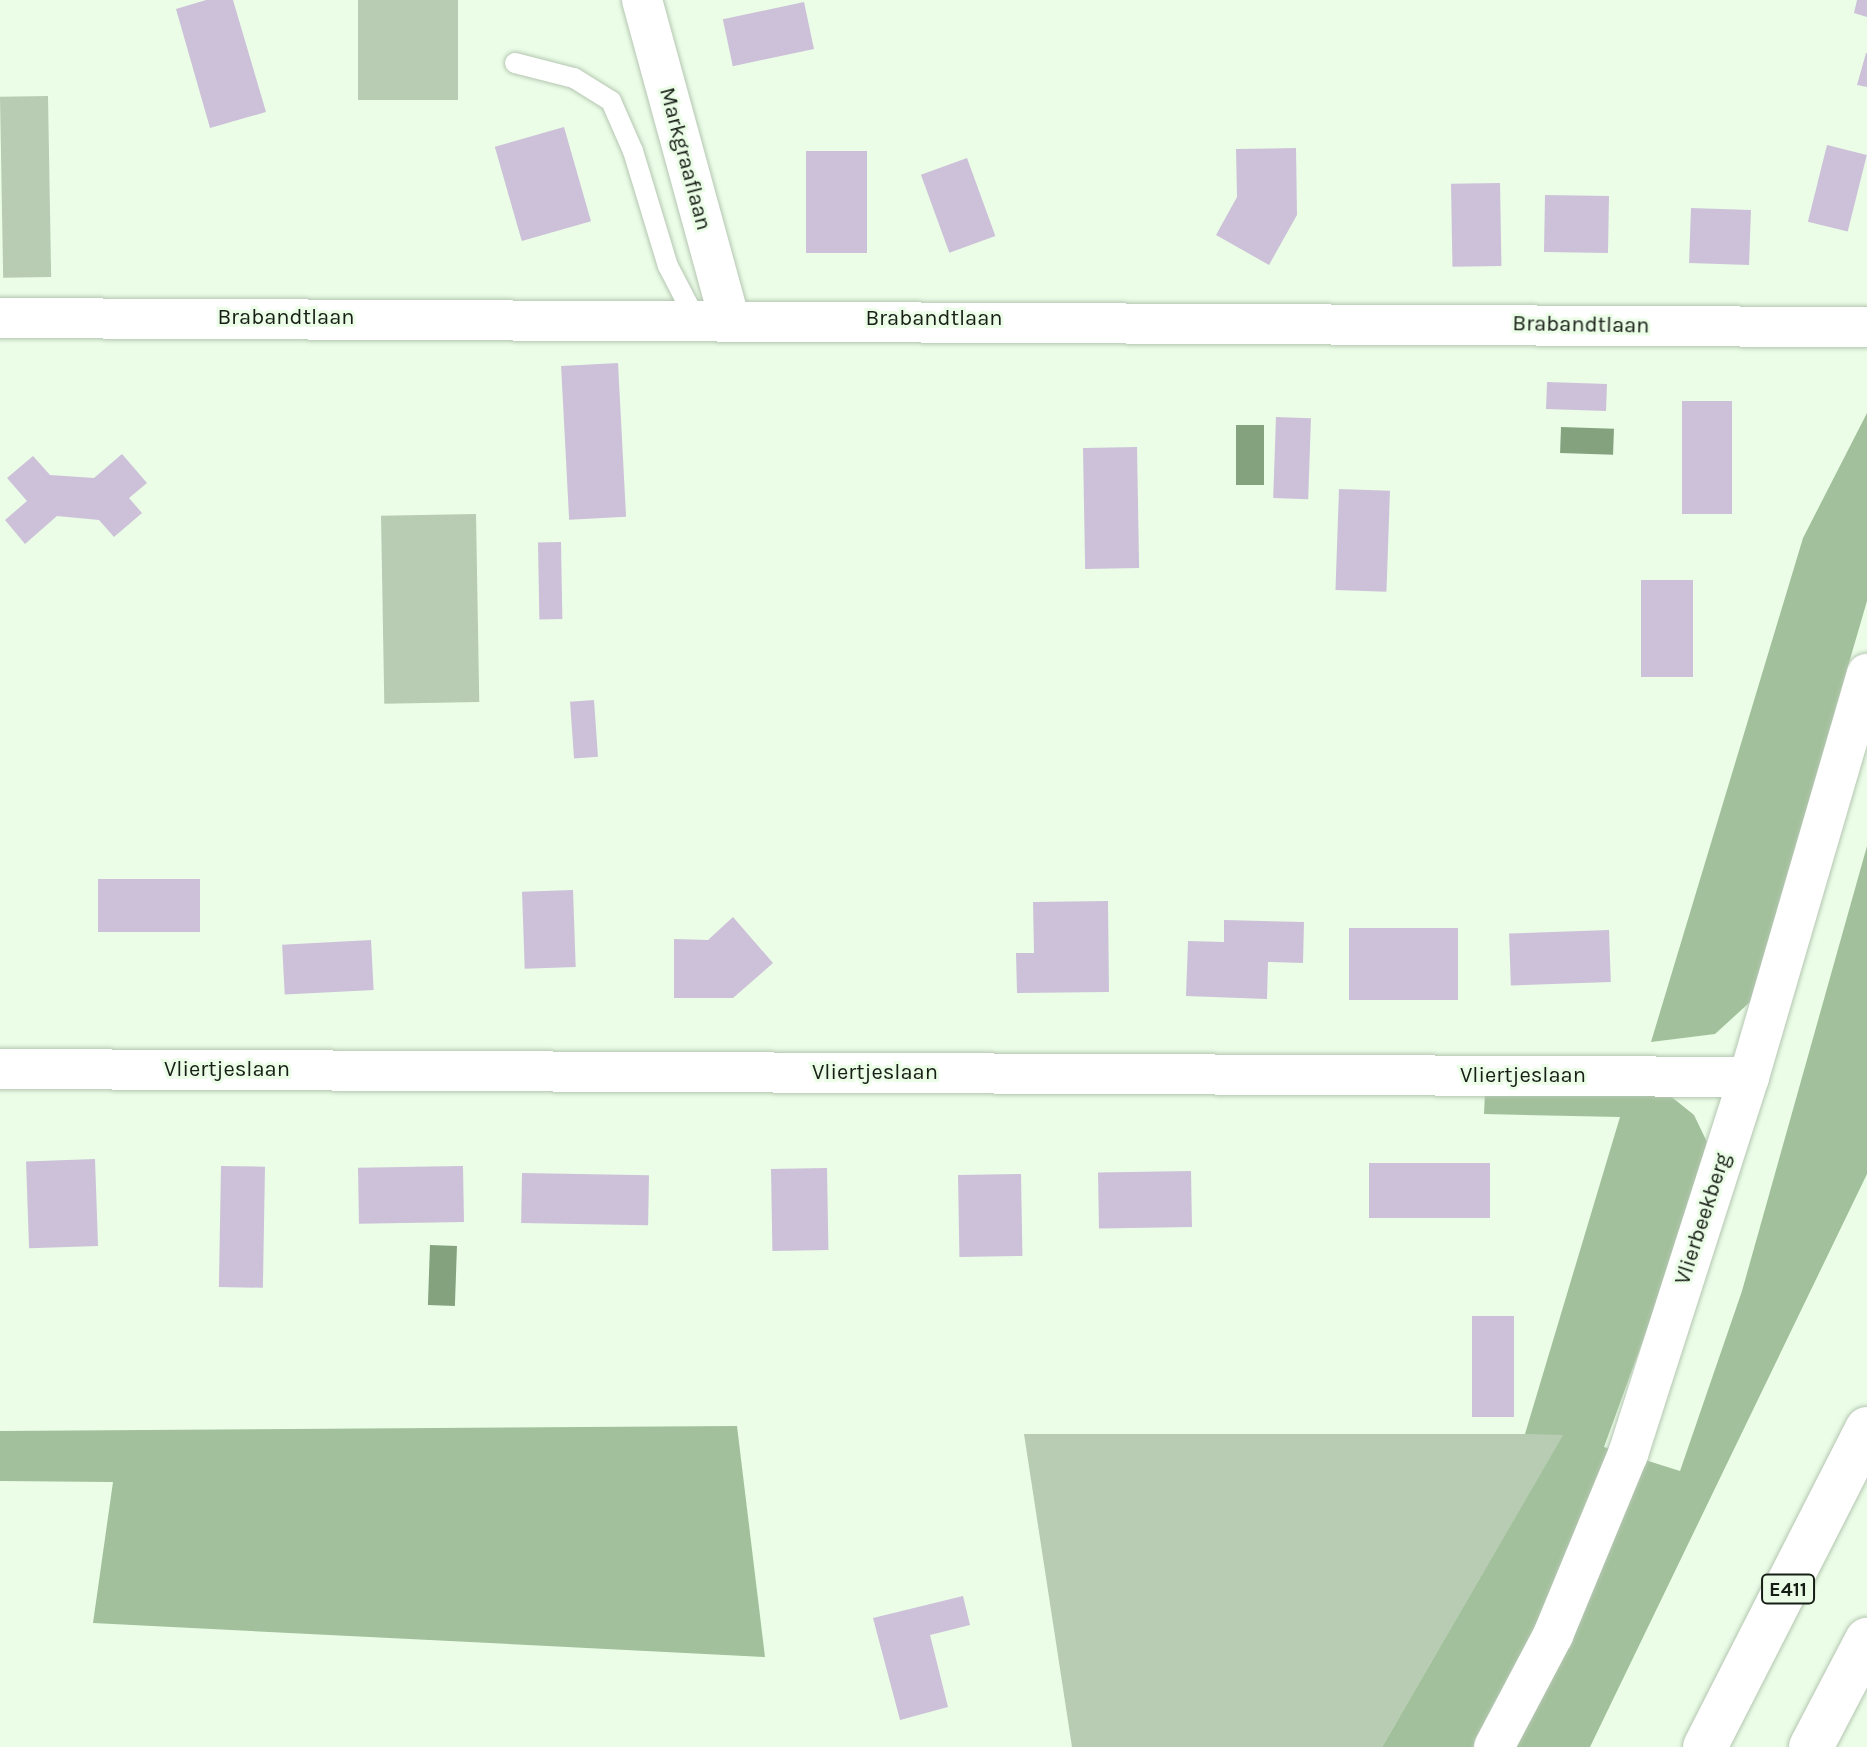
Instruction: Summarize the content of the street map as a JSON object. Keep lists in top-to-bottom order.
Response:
{
  "streets": {
    "highway": ["E411"],
    "street": [
      "Markgraaflaan",
      "Brabandtlaan",
      "Vliertjeslaan",
      "Vlierbeekberg"
    ]
  },
  "crossings": [
    ["Markgraaflaan", "Brabandtlaan"],
    ["Vliertjeslaan", "Vlierbeekberg"]
  ]
}
